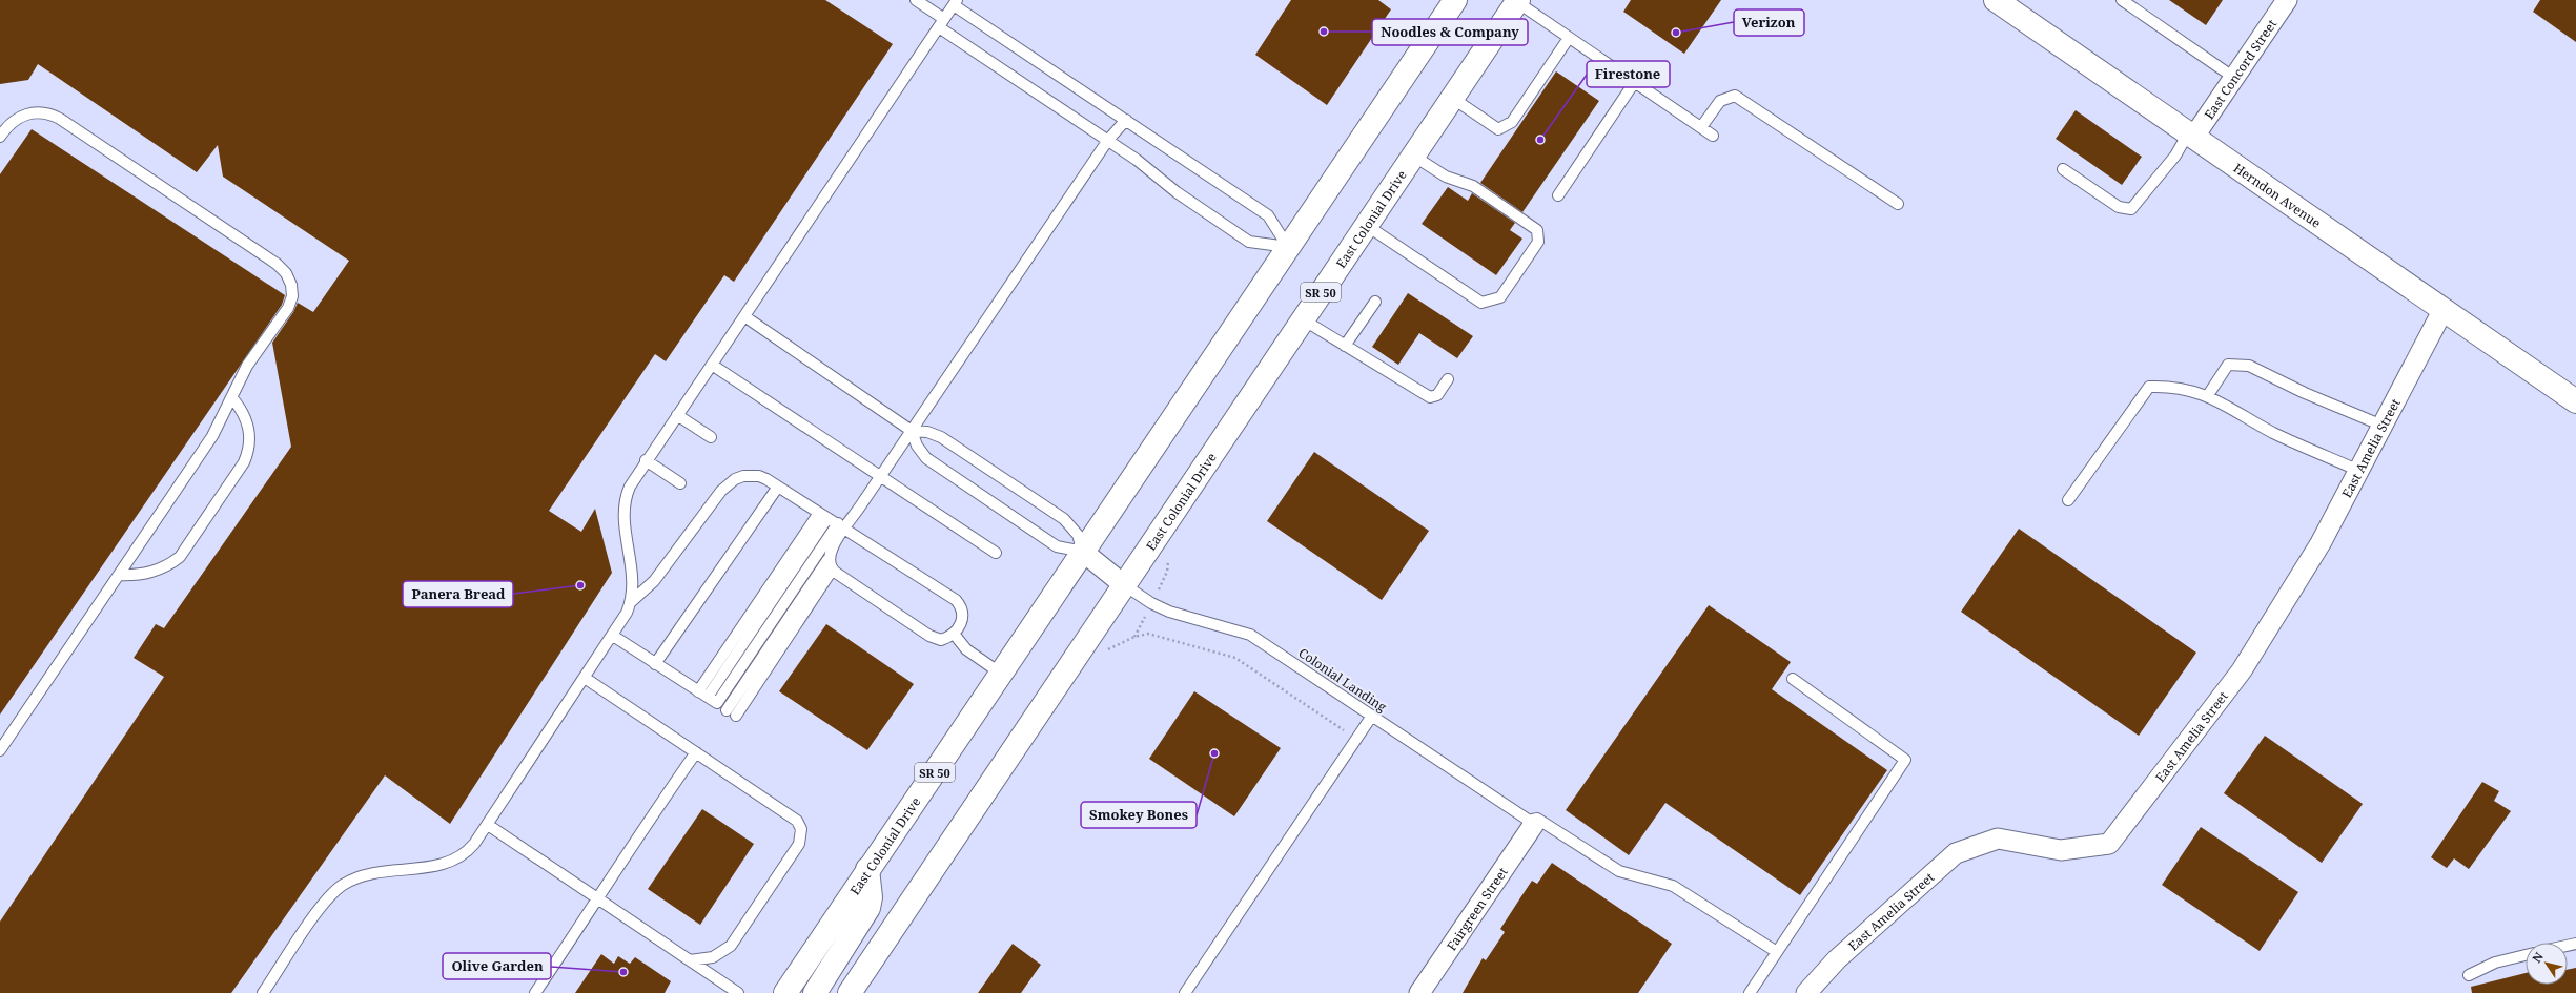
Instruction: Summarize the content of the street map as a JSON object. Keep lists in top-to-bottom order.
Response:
{
  "streets": {
    "main road": ["Herndon Avenue", "East Colonial Drive", "SR 50"],
    "street": ["East Concord Street", "East Amelia Street", "Fairgreen Street"],
    "lane": ["Colonial Landing"]
  },
  "crossings": [
    ["East Concord Street", "Herndon Avenue"],
    ["Herndon Avenue", "East Amelia Street"],
    ["East Colonial Drive", "Colonial Landing"],
    ["Colonial Landing", "Fairgreen Street"]
  ],
  "places": [
    "Noodles & Company",
    "Verizon",
    "Firestone",
    "Panera Bread",
    "Smokey Bones",
    "Olive Garden"
  ],
  "north": "top left"
}
